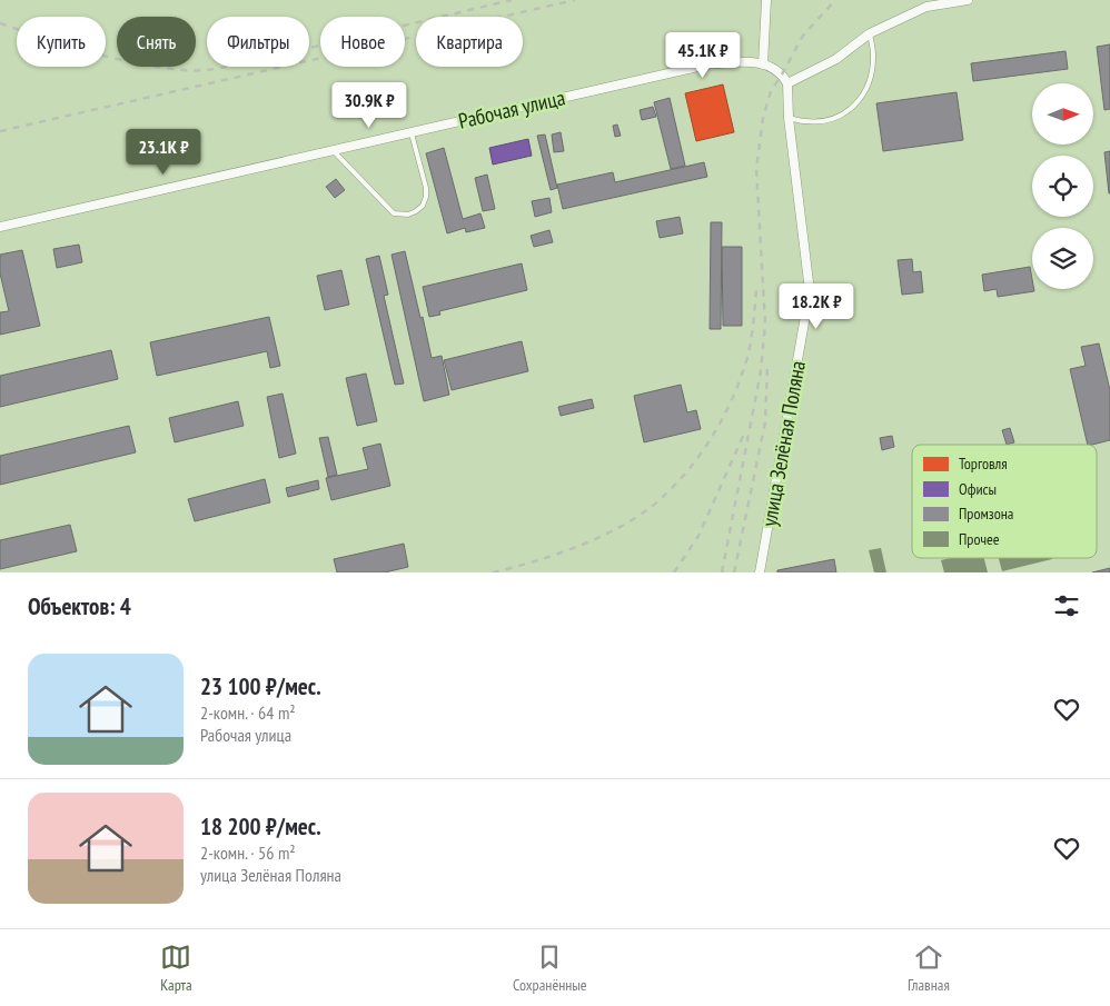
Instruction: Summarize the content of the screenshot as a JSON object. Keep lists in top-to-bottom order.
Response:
{
  "streets": {
    "street": ["Рабочая улица", "улица Зелёная Поляна"]
  },
  "legend": [
    "Торговля",
    "Офисы",
    "Промзона",
    "Прочее"
  ],
  "north": "right",
  "page": {
    "chip": [
      "Купить",
      "Снять",
      "Фильтры",
      "Новое",
      "Квартира"
    ],
    "price": [
      "45.1K ₽",
      "30.9K ₽",
      "23.1K ₽",
      "18.2K ₽"
    ],
    "heading": "Объектов: 4",
    "list": [
      {
        "name": "23 100 ₽/мес.",
        "note": "2-комн. · 64 m² · Рабочая улица"
      },
      {
        "name": "18 200 ₽/мес.",
        "note": "2-комн. · 56 m² · улица Зелёная Поляна"
      }
    ],
    "tabs": ["Карта", "Сохранённые", "Главная"]
  }
}
